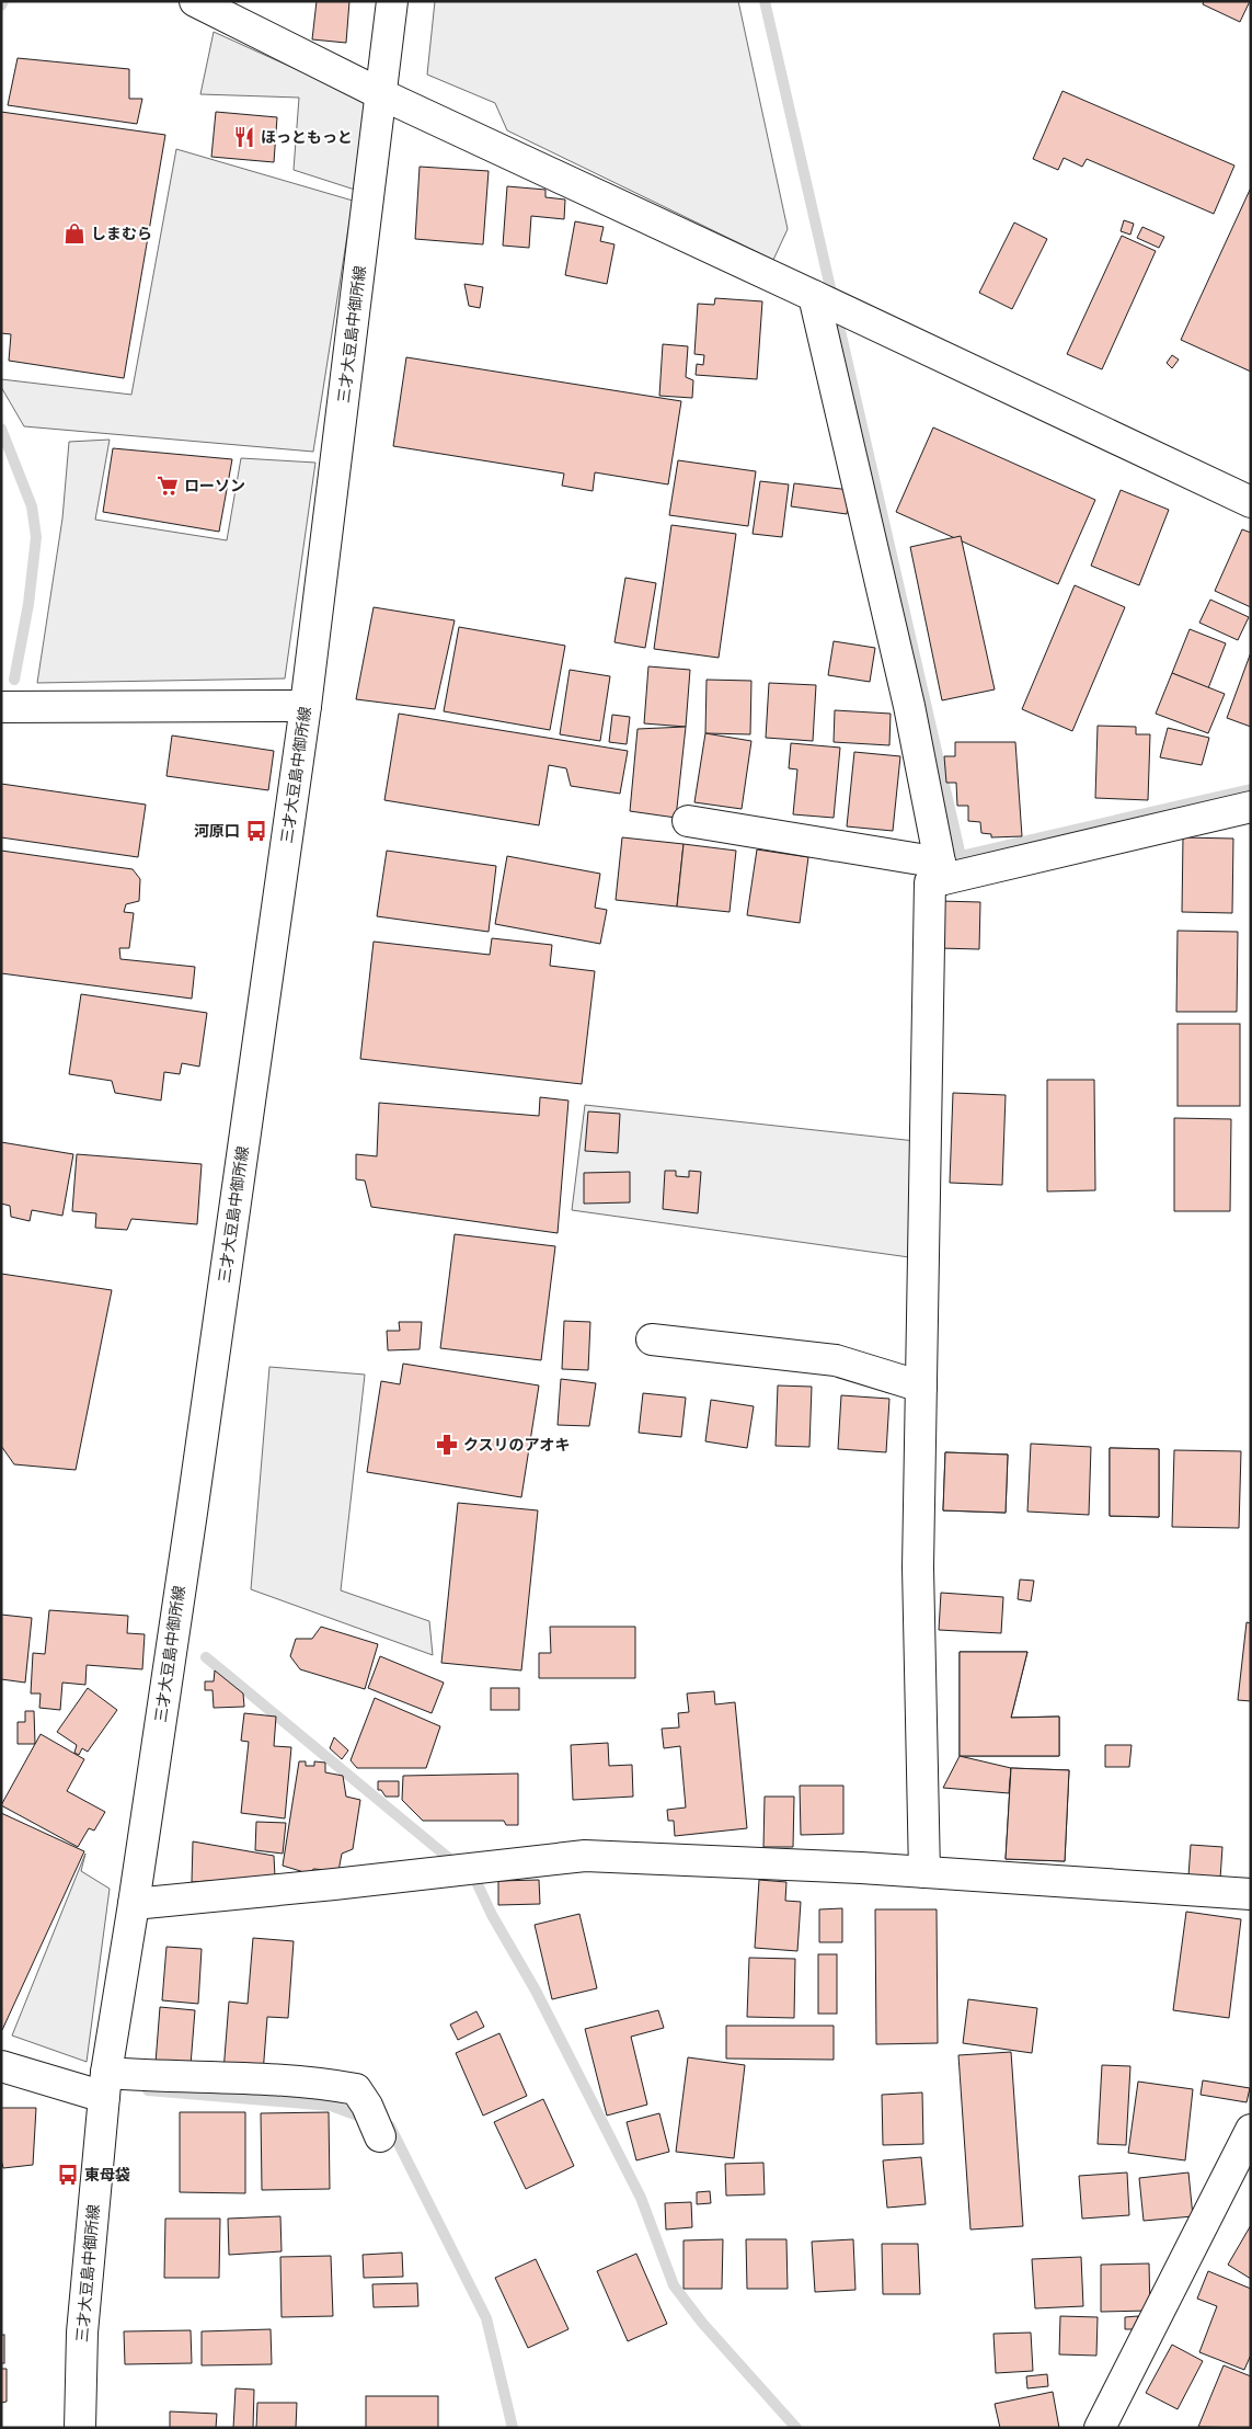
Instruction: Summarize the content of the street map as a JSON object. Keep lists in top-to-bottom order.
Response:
{
  "streets": {
    "street": ["三才大豆島中御所線"]
  },
  "places": {
    "restaurant": ["ほっともっと"],
    "shop": ["しまむら"],
    "supermarket": ["ローソン"],
    "bus stop": ["河原口", "東母袋"],
    "pharmacy": ["クスリのアオキ"]
  }
}
